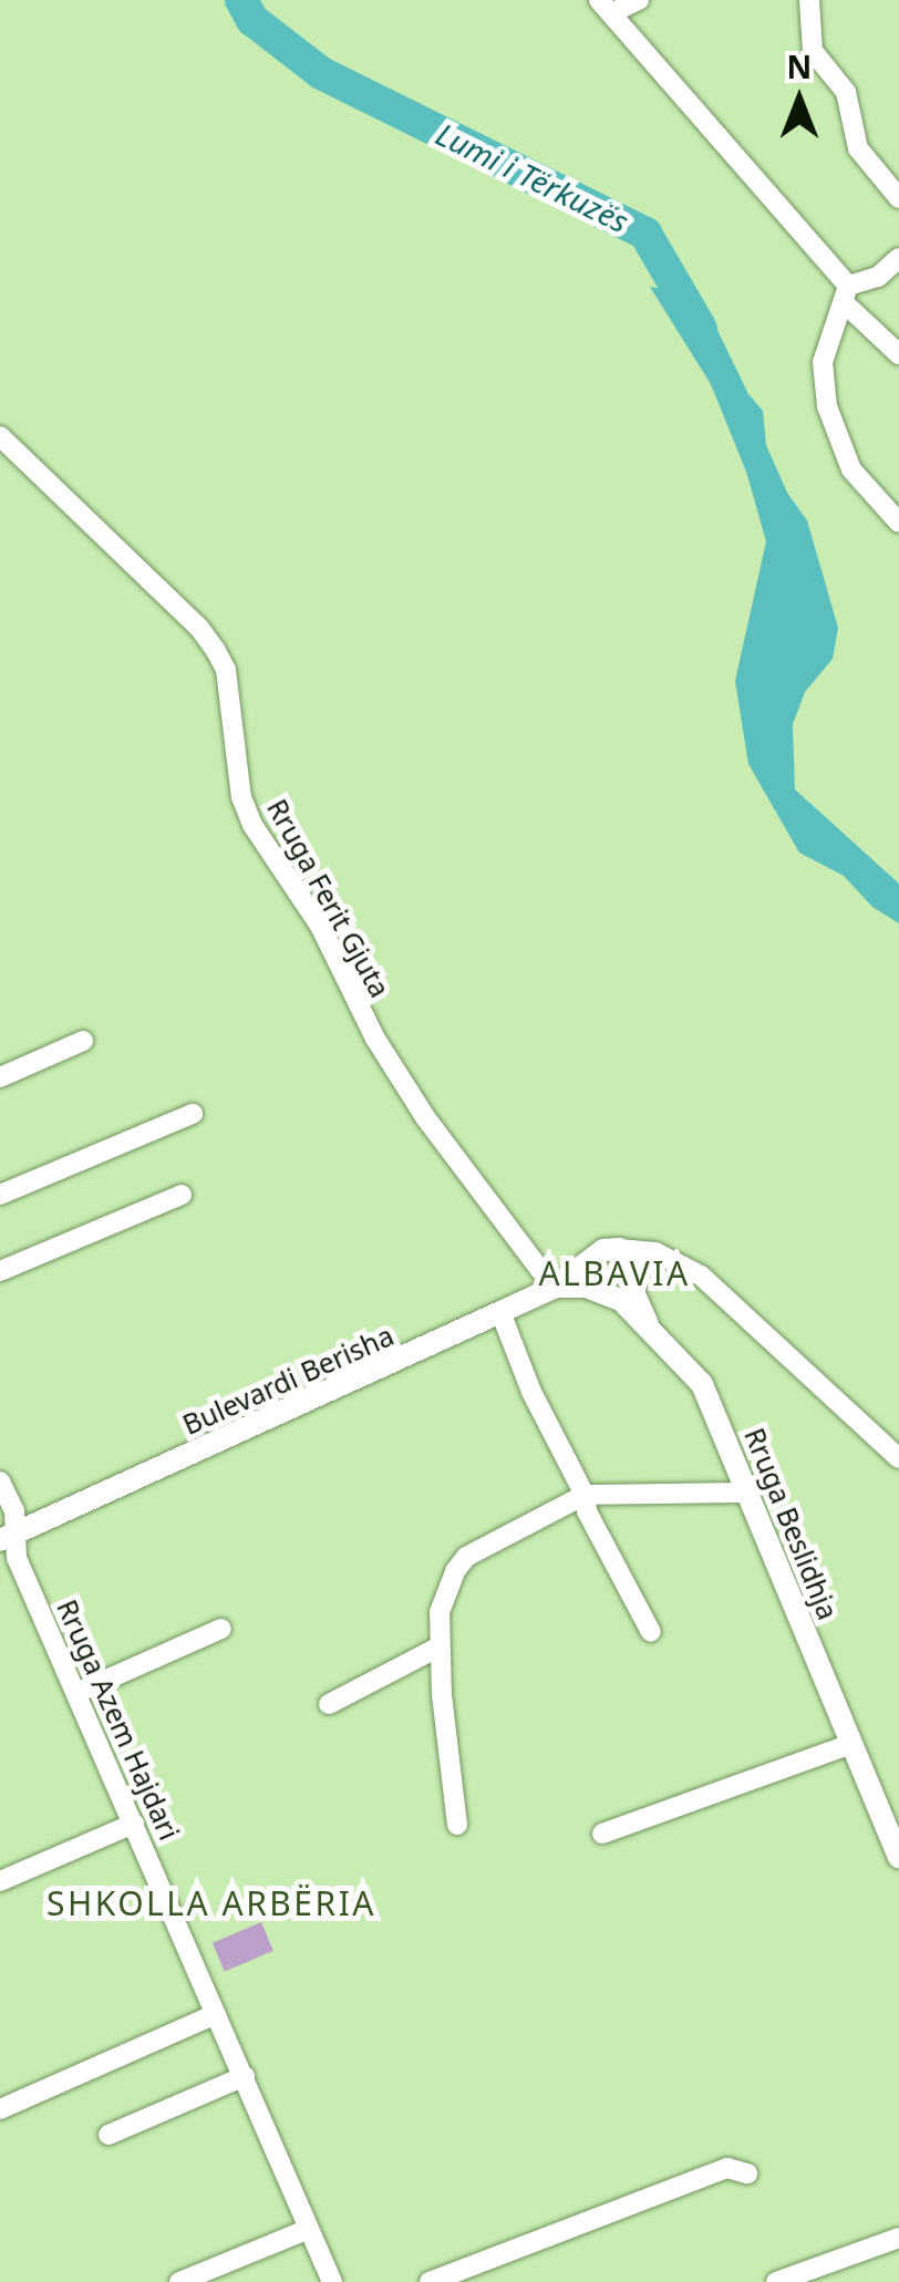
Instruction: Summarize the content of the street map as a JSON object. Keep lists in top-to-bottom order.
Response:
{
  "streets": {
    "main road": ["Bulevardi Berisha", "Rruga Beslidhja"],
    "street": ["Rruga Ferit Gjuta", "Rruga Azem Hajdari"]
  },
  "crossings": [
    ["Rruga Ferit Gjuta", "Bulevardi Berisha"],
    ["Bulevardi Berisha", "Rruga Beslidhja"],
    ["Bulevardi Berisha", "Rruga Azem Hajdari"]
  ],
  "districts": ["ALBAVIA", "SHKOLLA ARBËRIA"],
  "water": ["Lumi i Tërkuzës"],
  "north": "top"
}
